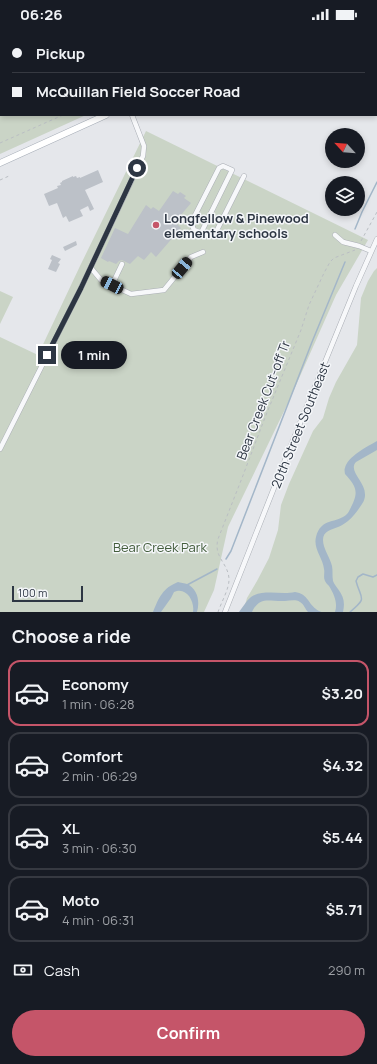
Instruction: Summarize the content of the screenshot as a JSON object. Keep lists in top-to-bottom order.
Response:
{
  "streets": {
    "street": ["20th Street Southeast"],
    "path": ["Bear Creek Cut-off Tr"]
  },
  "parks": ["Bear Creek Park"],
  "places": ["Longfellow & Pinewood elementary schools"],
  "scale_bar": "100 m",
  "north": "top left",
  "page": {
    "status": "06:26",
    "banner": ["Pickup", "McQuillan Field Soccer Road"],
    "bubble": "1 min",
    "scale": "100 m",
    "heading": "Choose a ride",
    "list": [
      {
        "name": "Economy",
        "note": "1 min · 06:28",
        "value": "$3.20"
      },
      {
        "name": "Comfort",
        "note": "2 min · 06:29",
        "value": "$4.32"
      },
      {
        "name": "XL",
        "note": "3 min · 06:30",
        "value": "$5.44"
      },
      {
        "name": "Moto",
        "note": "4 min · 06:31",
        "value": "$5.71"
      }
    ],
    "pay": ["Cash", "290 m"],
    "buttons": "Confirm"
  }
}
